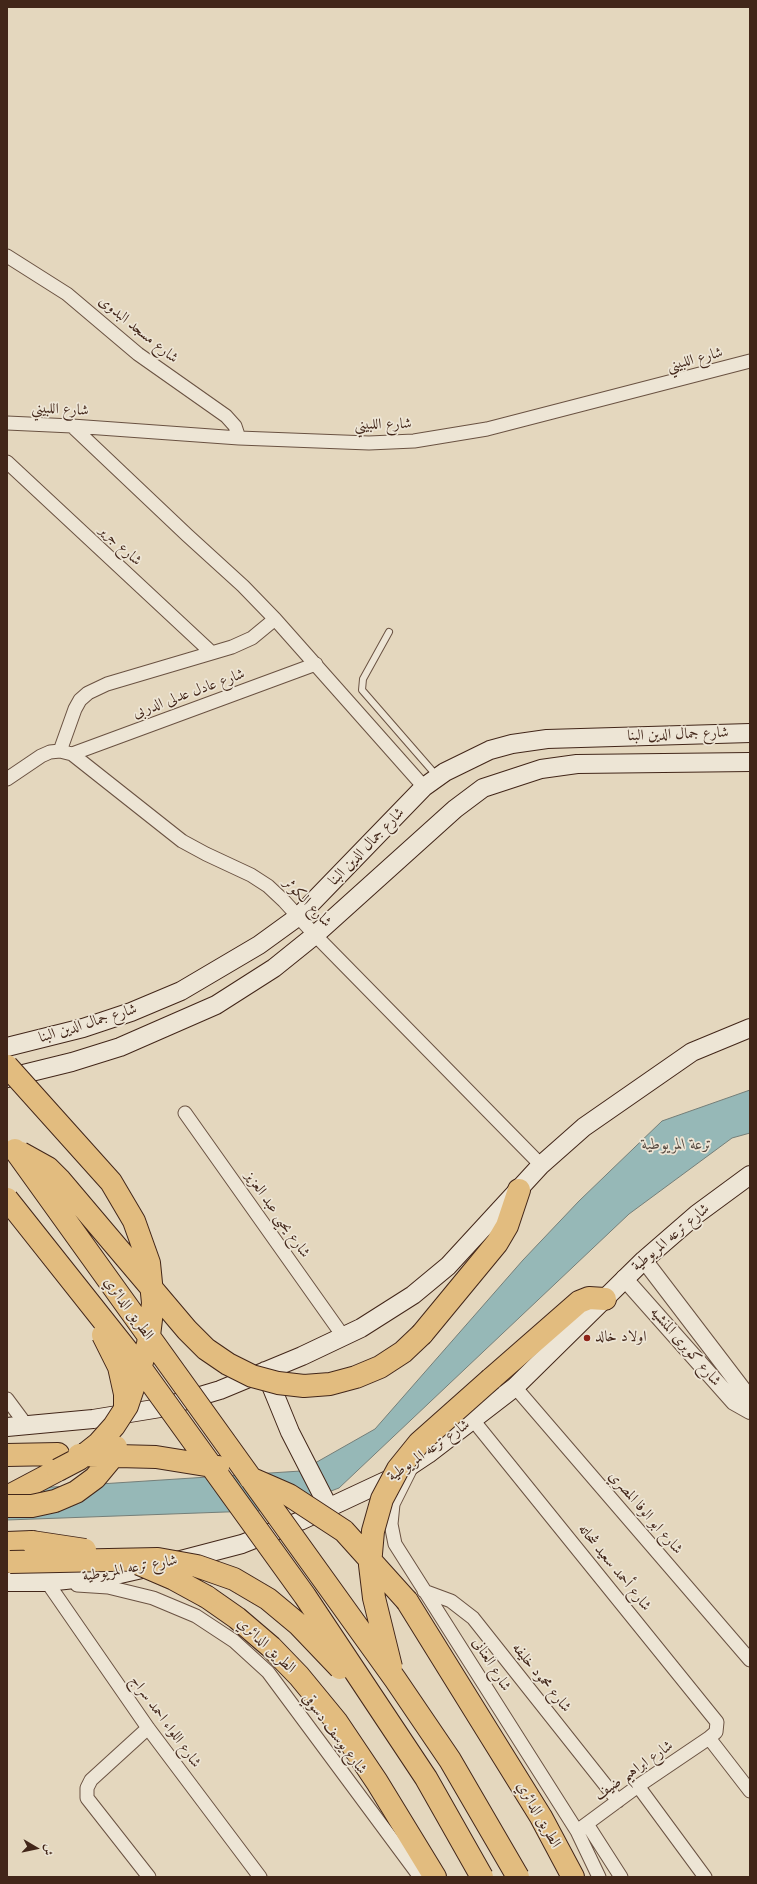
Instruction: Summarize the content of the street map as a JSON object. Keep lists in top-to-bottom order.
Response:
{
  "streets": {
    "highway": ["الطريق الدائري"],
    "main road": ["شارع جمال الدين البنا", "شارع ترعه المريوطية"],
    "street": [
      "شارع مسجد البدوى",
      "شارع اللبيني",
      "شارع جرير",
      "شارع عادل عدلى الدربى",
      "شارع الكوثر",
      "شارع يحيى عبد العزيز",
      "شارع كوبرى المنشيه",
      "شارع ابو الوفا المصري",
      "شارع أحمد سعيد شحاته",
      "شارع العنانى",
      "شارع محمود خليفه",
      "شارع اللواء احمد سراج",
      "شارع يوسف دسوقي",
      "شارع ابراهيم ضيف"
    ]
  },
  "crossings": [
    ["شارع مسجد البدوى", "شارع اللبيني"],
    ["شارع عادل عدلى الدربى", "شارع الكوثر"],
    ["شارع جمال الدين البنا", "شارع الكوثر"],
    ["شارع ترعه المريوطية", "الطريق الدائري"],
    ["شارع ترعه المريوطية", "شارع كوبرى المنشيه"],
    ["شارع ترعه المريوطية", "شارع ابو الوفا المصري"],
    ["شارع ترعه المريوطية", "شارع أحمد سعيد شحاته"],
    ["شارع ترعه المريوطية", "شارع العنانى"],
    ["شارع ترعه المريوطية", "شارع اللواء احمد سراج"],
    ["شارع ترعه المريوطية", "شارع يوسف دسوقي"],
    ["شارع أحمد سعيد شحاته", "شارع ابراهيم ضيف"],
    ["شارع العنانى", "شارع محمود خليفه"],
    ["شارع العنانى", "شارع ابراهيم ضيف"],
    ["شارع محمود خليفه", "شارع ابراهيم ضيف"],
    ["شارع اللواء احمد سراج", "شارع يوسف دسوقي"]
  ],
  "water": ["ترعة المريوطية"],
  "places": ["اولاد خالد"],
  "north": "right"
}
